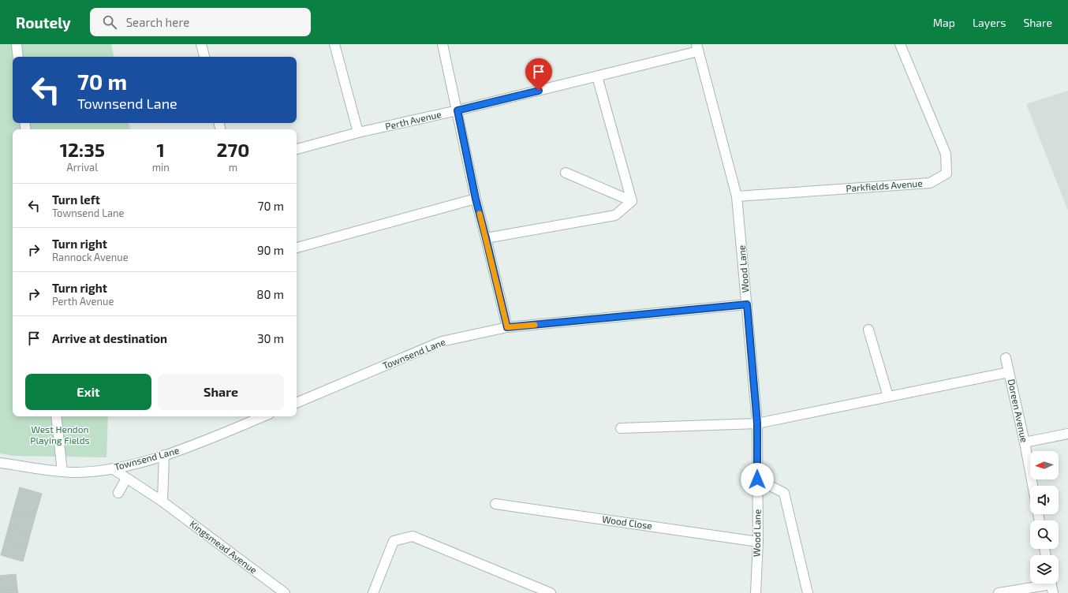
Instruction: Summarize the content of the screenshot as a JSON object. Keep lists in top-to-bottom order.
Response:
{
  "streets": {
    "street": [
      "Perth Avenue",
      "Parkfields Avenue",
      "Wood Lane",
      "Townsend Lane",
      "Doreen Avenue",
      "Wood Close",
      "Kingsmead Avenue"
    ]
  },
  "crossings": [
    ["Perth Avenue", "Wood Lane"],
    ["Parkfields Avenue", "Wood Lane"],
    ["Wood Lane", "Townsend Lane"],
    ["Wood Lane", "Wood Close"],
    ["Townsend Lane", "Kingsmead Avenue"]
  ],
  "parks": ["West Hendon Playing Fields"],
  "north": "left",
  "page": {
    "header": "Routely",
    "search": "Search here",
    "nav": ["Map", "Layers", "Share"],
    "turn": ["70 m", "Townsend Lane"],
    "eta": [
      "12:35",
      "Arrival",
      "1",
      "min",
      "270",
      "m"
    ],
    "list": [
      {
        "name": "Turn left",
        "note": "Townsend Lane",
        "value": "70 m"
      },
      {
        "name": "Turn right",
        "note": "Rannock Avenue",
        "value": "90 m"
      },
      {
        "name": "Turn right",
        "note": "Perth Avenue",
        "value": "80 m"
      },
      {
        "name": "Arrive at destination",
        "value": "30 m"
      }
    ],
    "buttons": ["Exit", "Share"]
  }
}
